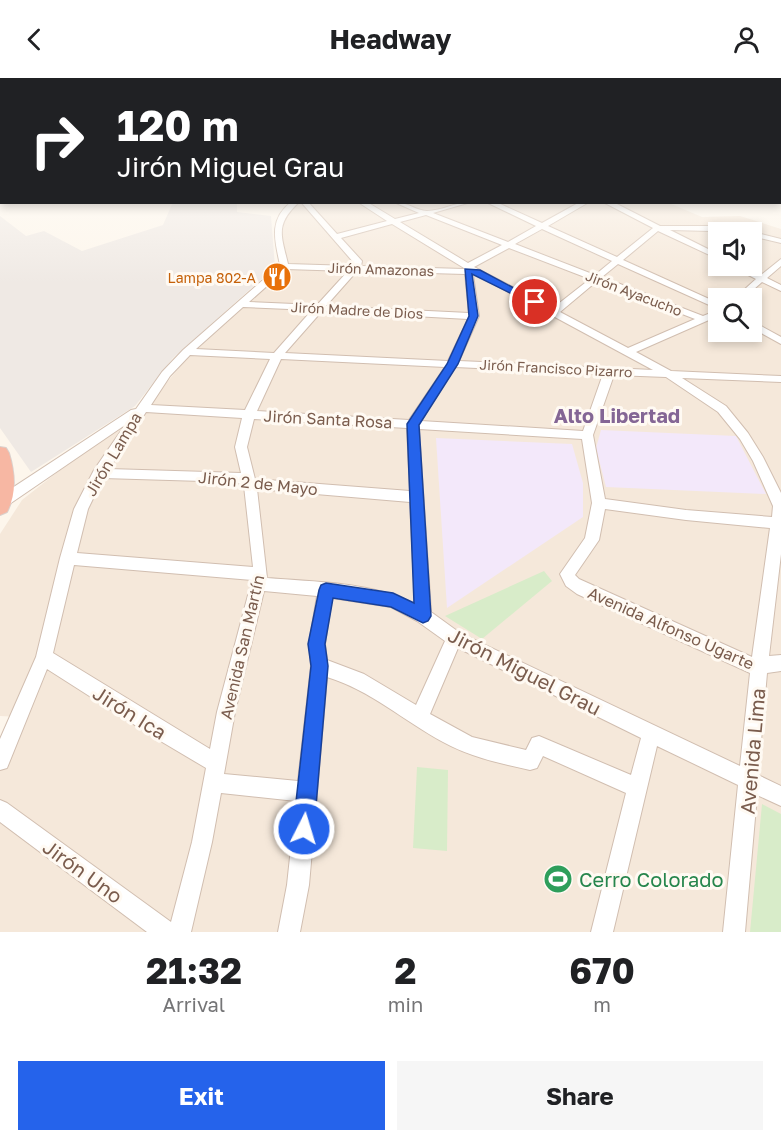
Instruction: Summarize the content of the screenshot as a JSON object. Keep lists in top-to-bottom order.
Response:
{
  "streets": {
    "street": [
      "Jirón Amazonas",
      "Jirón Ayacucho",
      "Jirón Madre de Dios",
      "Jirón Francisco Pizarro",
      "Jirón Santa Rosa",
      "Jirón Lampa",
      "Jirón 2 de Mayo",
      "Avenida Alfonso Ugarte",
      "Avenida San Martín",
      "Jirón Miguel Grau",
      "Jirón Ica",
      "Avenida Lima",
      "Jirón Uno"
    ]
  },
  "crossings": [
    ["Jirón Amazonas", "Jirón Lampa"],
    ["Jirón Amazonas", "Avenida San Martín"],
    ["Jirón Madre de Dios", "Jirón Lampa"],
    ["Jirón Madre de Dios", "Avenida San Martín"],
    ["Jirón Francisco Pizarro", "Jirón Lampa"],
    ["Jirón Francisco Pizarro", "Avenida Alfonso Ugarte"],
    ["Jirón Francisco Pizarro", "Avenida San Martín"],
    ["Jirón Santa Rosa", "Jirón Lampa"],
    ["Jirón Santa Rosa", "Avenida Alfonso Ugarte"],
    ["Jirón Santa Rosa", "Avenida San Martín"],
    ["Jirón Lampa", "Jirón 2 de Mayo"],
    ["Jirón Lampa", "Jirón Miguel Grau"],
    ["Jirón Lampa", "Jirón Ica"],
    ["Jirón 2 de Mayo", "Avenida San Martín"],
    ["Avenida Alfonso Ugarte", "Avenida Lima"],
    ["Avenida San Martín", "Jirón Miguel Grau"],
    ["Avenida San Martín", "Jirón Ica"],
    ["Jirón Miguel Grau", "Avenida Lima"]
  ],
  "districts": ["Alto Libertad"],
  "places": {
    "restaurant": ["Lampa 802-A"],
    "sports": ["Cerro Colorado"]
  },
  "page": {
    "header": "Headway",
    "turn": ["120 m", "Jirón Miguel Grau"],
    "eta": [
      "21:32",
      "Arrival",
      "2",
      "min",
      "670",
      "m"
    ],
    "buttons": ["Exit", "Share"]
  }
}
